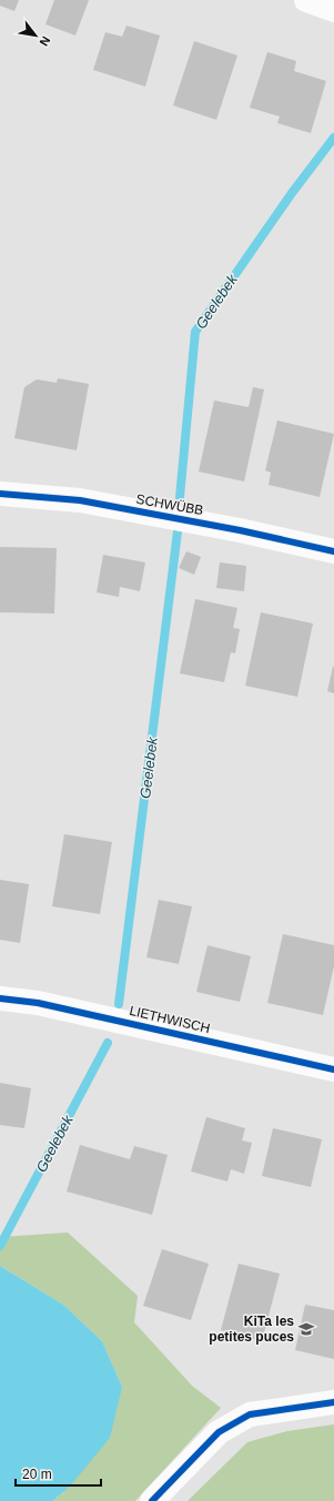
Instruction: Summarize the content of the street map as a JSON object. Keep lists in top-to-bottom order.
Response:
{
  "streets": {
    "street": ["SCHWÜBB", "LIETHWISCH"]
  },
  "water": ["Geelebek"],
  "places": {
    "school or university": ["KiTa les petites puces"]
  },
  "scale_bar": "20 m",
  "north": "bottom right"
}
